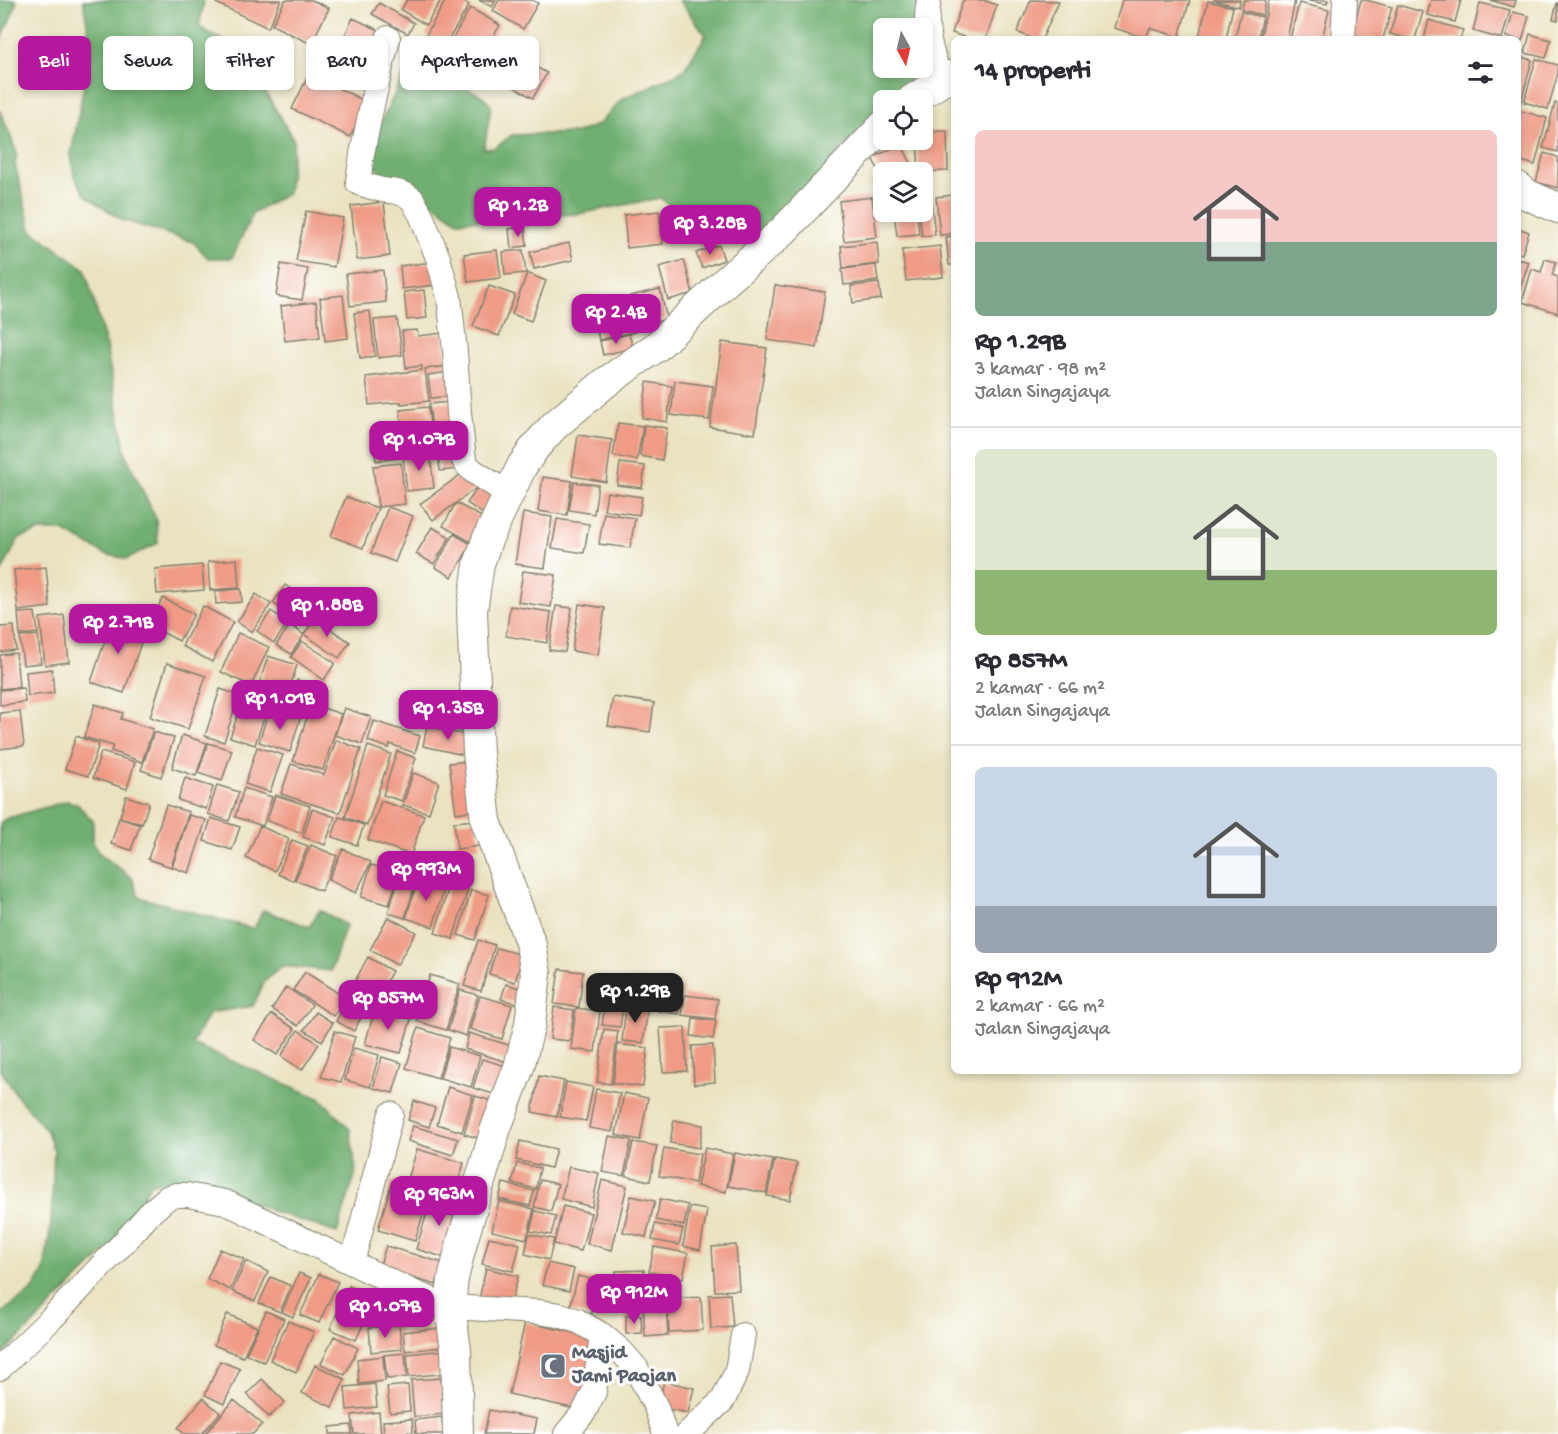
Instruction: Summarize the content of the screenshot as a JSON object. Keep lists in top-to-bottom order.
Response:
{
  "places": {
    "mosque": ["Masjid Jami Paojan"]
  },
  "north": "bottom",
  "page": {
    "chip": [
      "Beli",
      "Sewa",
      "Filter",
      "Baru",
      "Apartemen"
    ],
    "heading": "14 properti",
    "list": [
      {
        "name": "Rp 1.29B",
        "note": "3 kamar · 98 m² · Jalan Singajaya"
      },
      {
        "name": "Rp 857M",
        "note": "2 kamar · 66 m² · Jalan Singajaya"
      },
      {
        "name": "Rp 912M",
        "note": "2 kamar · 66 m² · Jalan Singajaya"
      }
    ],
    "price": [
      "Rp 1.2B",
      "Rp 3.28B",
      "Rp 2.4B",
      "Rp 1.07B",
      "Rp 1.88B",
      "Rp 2.71B",
      "Rp 1.01B",
      "Rp 1.35B",
      "Rp 993M",
      "Rp 1.29B",
      "Rp 857M",
      "Rp 963M",
      "Rp 912M",
      "Rp 1.07B"
    ]
  }
}
